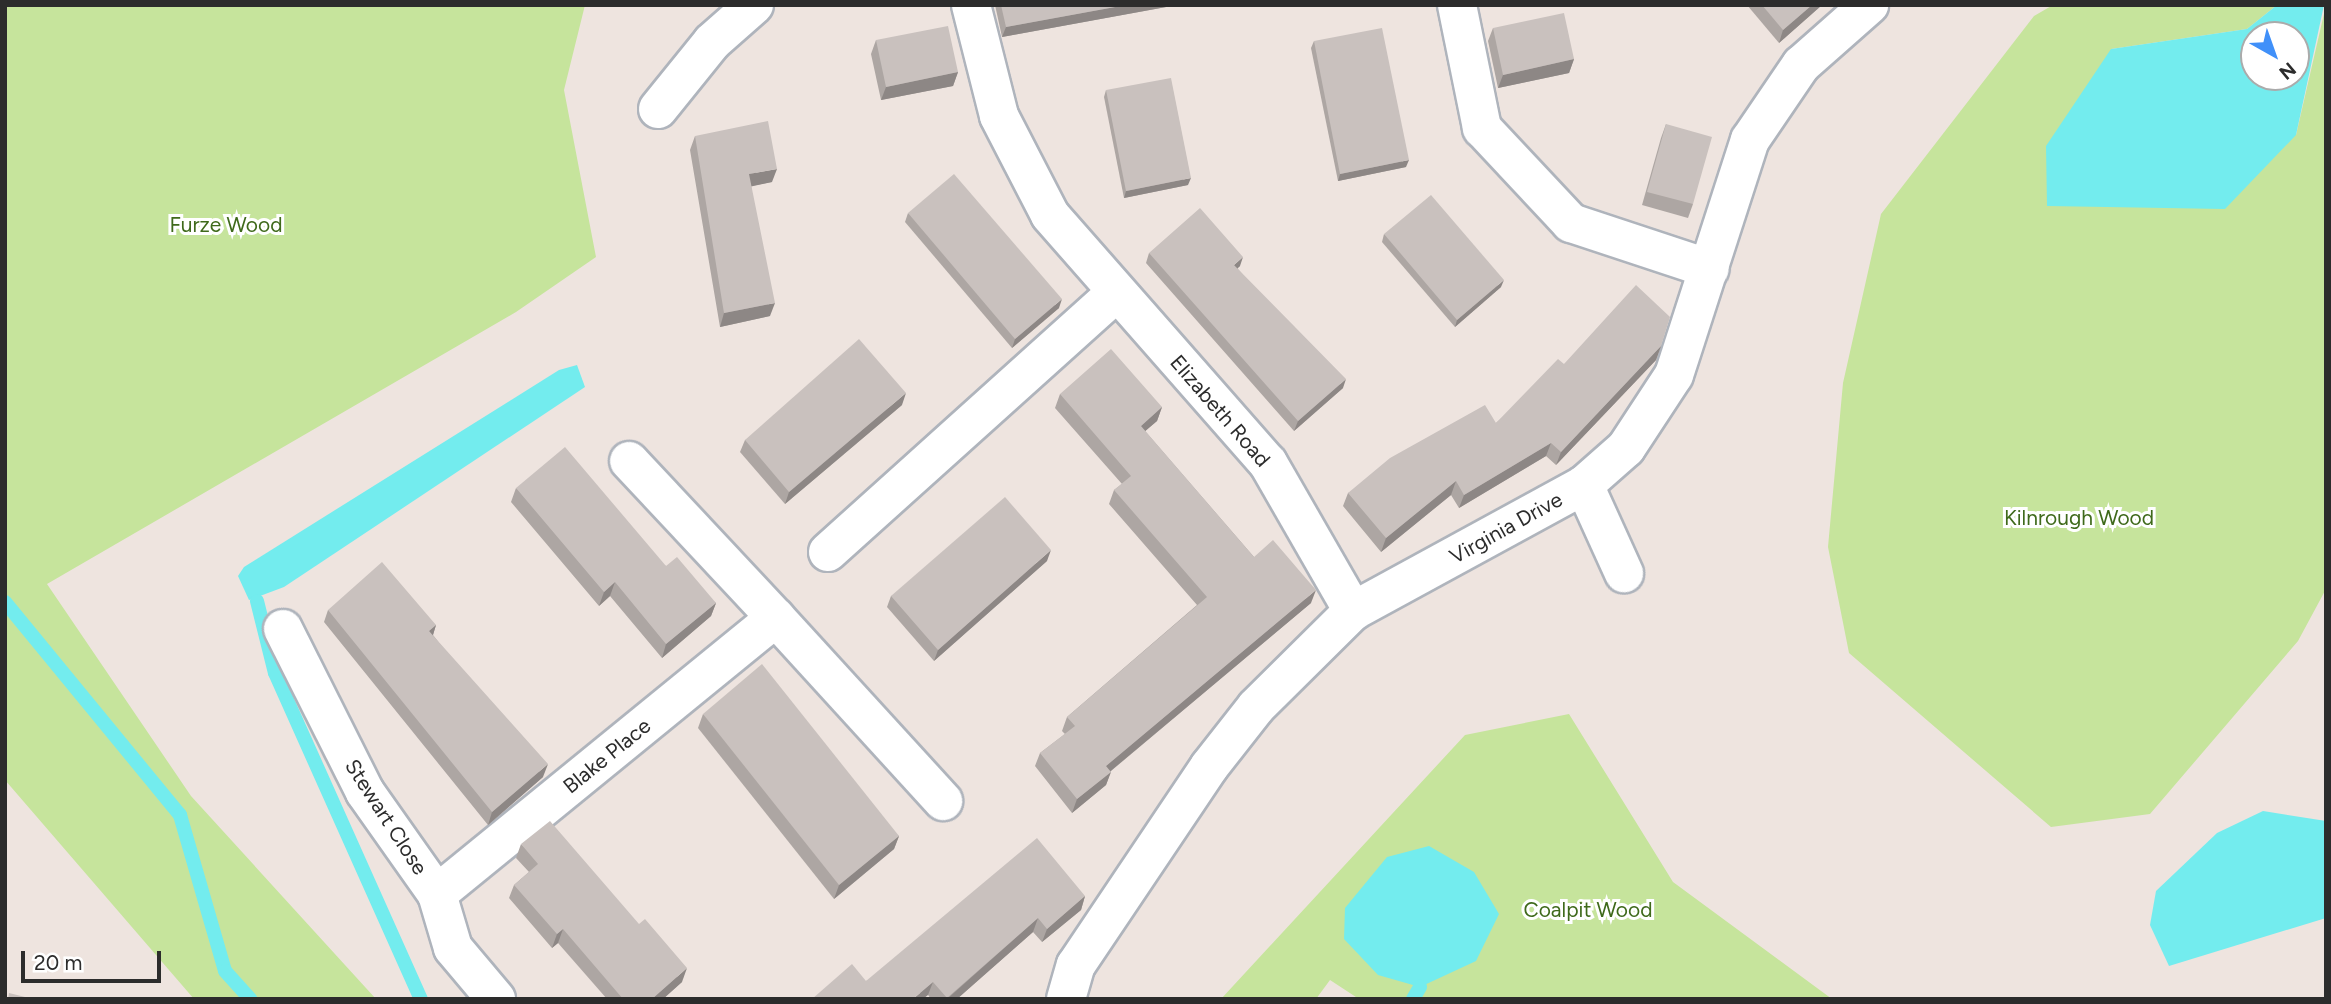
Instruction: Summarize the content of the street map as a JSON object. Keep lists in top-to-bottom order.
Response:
{
  "streets": {
    "street": [
      "Elizabeth Road",
      "Virginia Drive",
      "Blake Place",
      "Stewart Close"
    ]
  },
  "crossings": [
    ["Elizabeth Road", "Virginia Drive"],
    ["Blake Place", "Stewart Close"]
  ],
  "parks": ["Furze Wood", "Kilnrough Wood", "Coalpit Wood"],
  "scale_bar": "20 m",
  "north": "bottom right"
}
